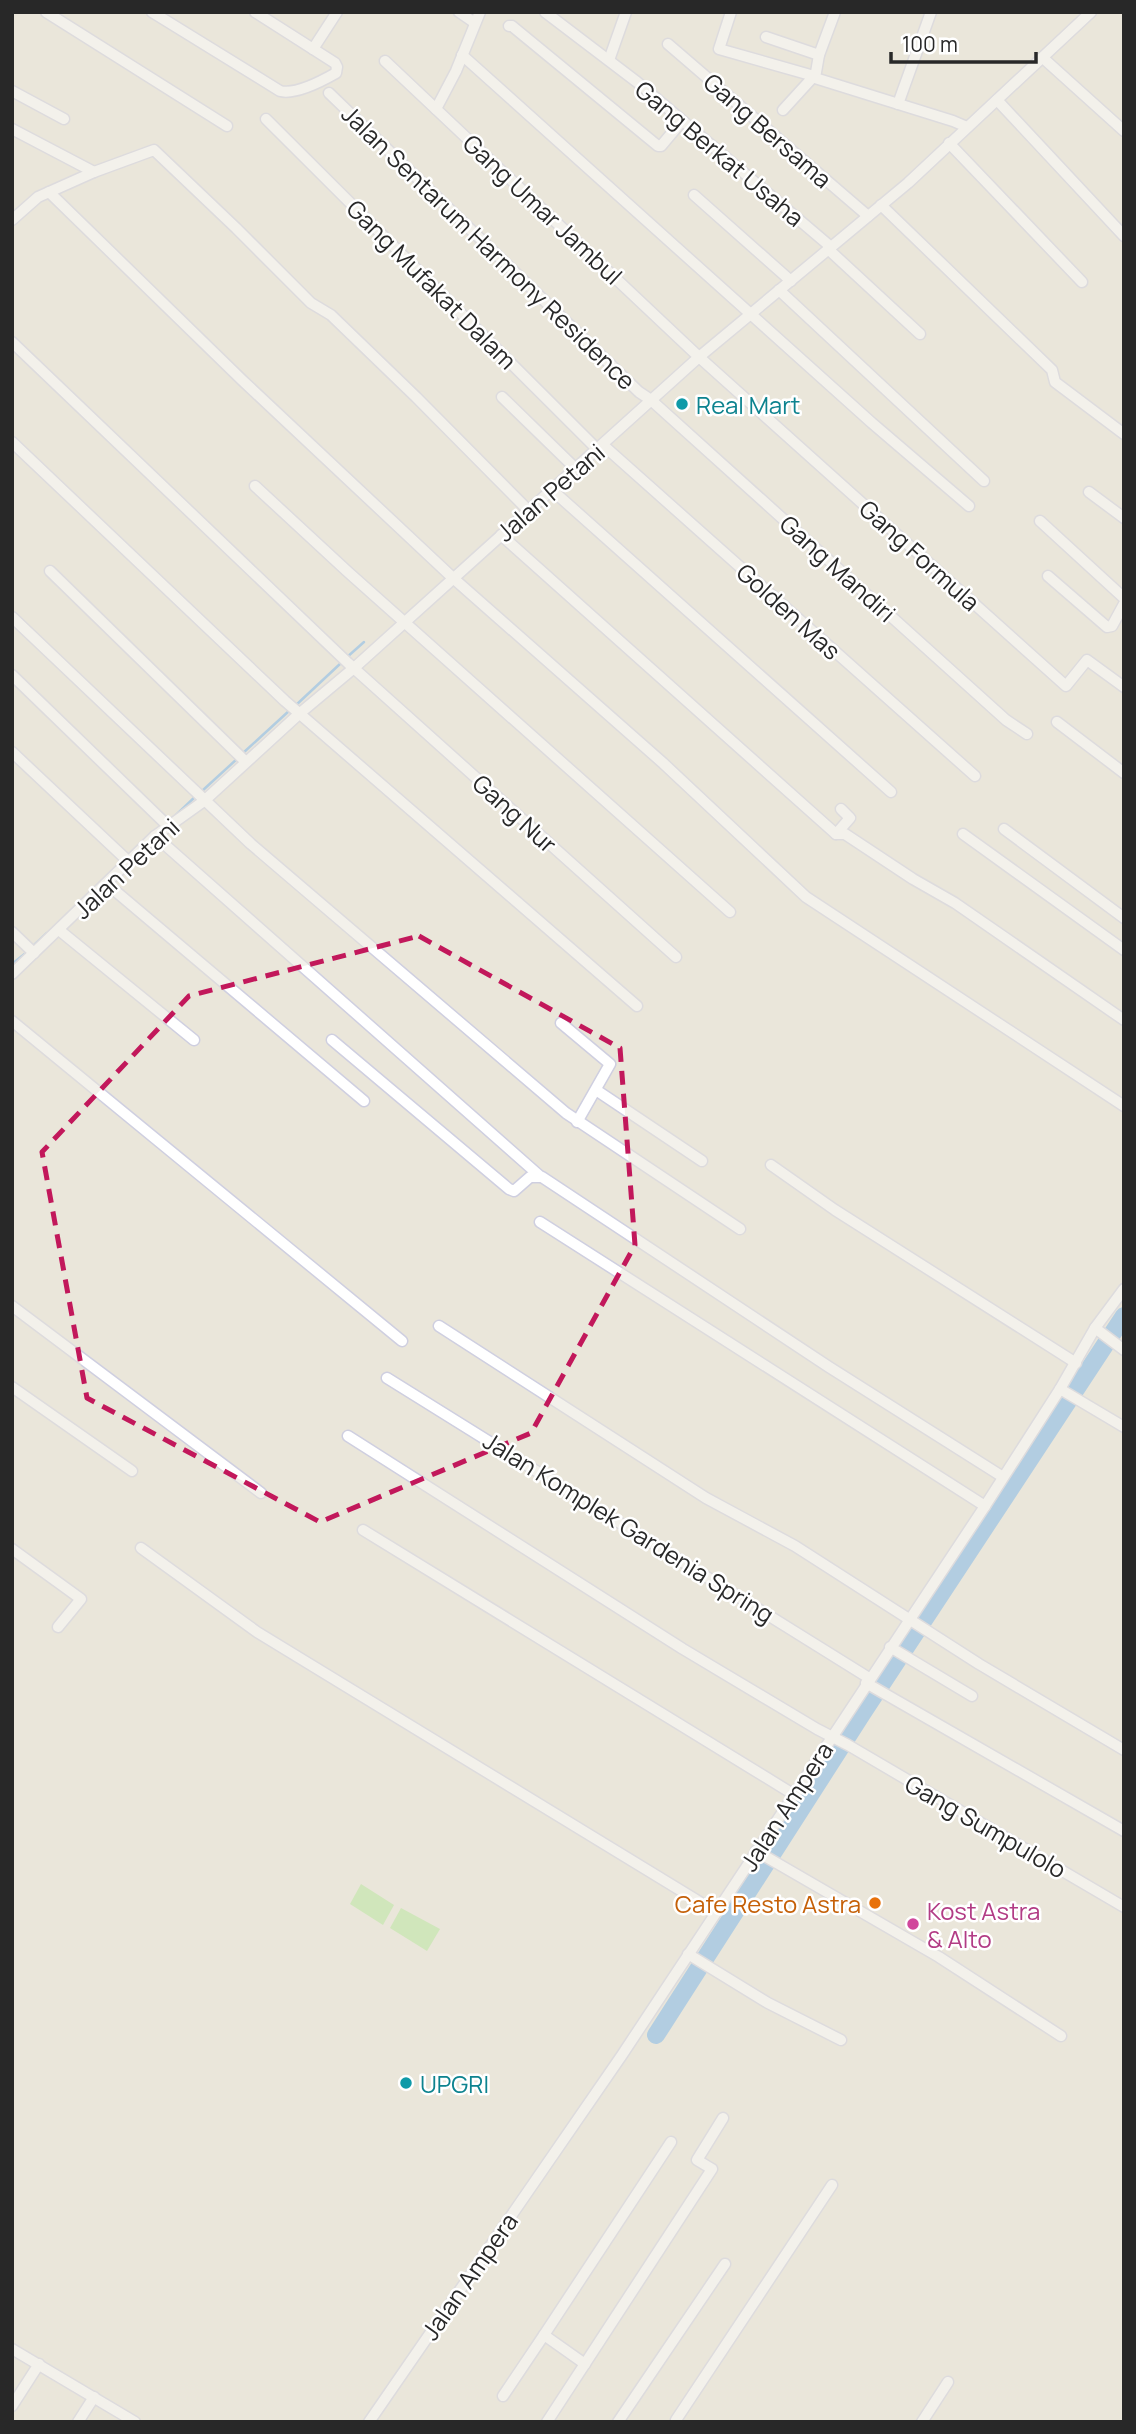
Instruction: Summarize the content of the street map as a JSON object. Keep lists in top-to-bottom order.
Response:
{
  "streets": {
    "street": [
      "Gang Bersama",
      "Gang Berkat Usaha",
      "Gang Umar Jambul",
      "Jalan Sentarum Harmony Residence",
      "Gang Mufakat Dalam",
      "Jalan Petani",
      "Gang Formula",
      "Gang Mandiri",
      "Golden Mas",
      "Gang Nur",
      "Jalan Komplek Gardenia Spring",
      "Jalan Ampera",
      "Gang Sumpulolo"
    ]
  },
  "crossings": [
    ["Gang Bersama", "Jalan Petani"],
    ["Gang Berkat Usaha", "Jalan Petani"],
    ["Gang Umar Jambul", "Jalan Petani"],
    ["Gang Umar Jambul", "Gang Formula"],
    ["Jalan Sentarum Harmony Residence", "Jalan Petani"],
    ["Jalan Sentarum Harmony Residence", "Gang Mandiri"],
    ["Gang Mufakat Dalam", "Jalan Petani"],
    ["Gang Mufakat Dalam", "Golden Mas"],
    ["Jalan Petani", "Gang Mandiri"],
    ["Jalan Petani", "Golden Mas"],
    ["Jalan Petani", "Gang Nur"],
    ["Jalan Komplek Gardenia Spring", "Jalan Ampera"],
    ["Jalan Ampera", "Gang Sumpulolo"]
  ],
  "places": [
    "Real Mart",
    "Cafe Resto Astra",
    "Kost Astra & Alto",
    "UPGRI"
  ],
  "scale_bar": "100 m"
}
